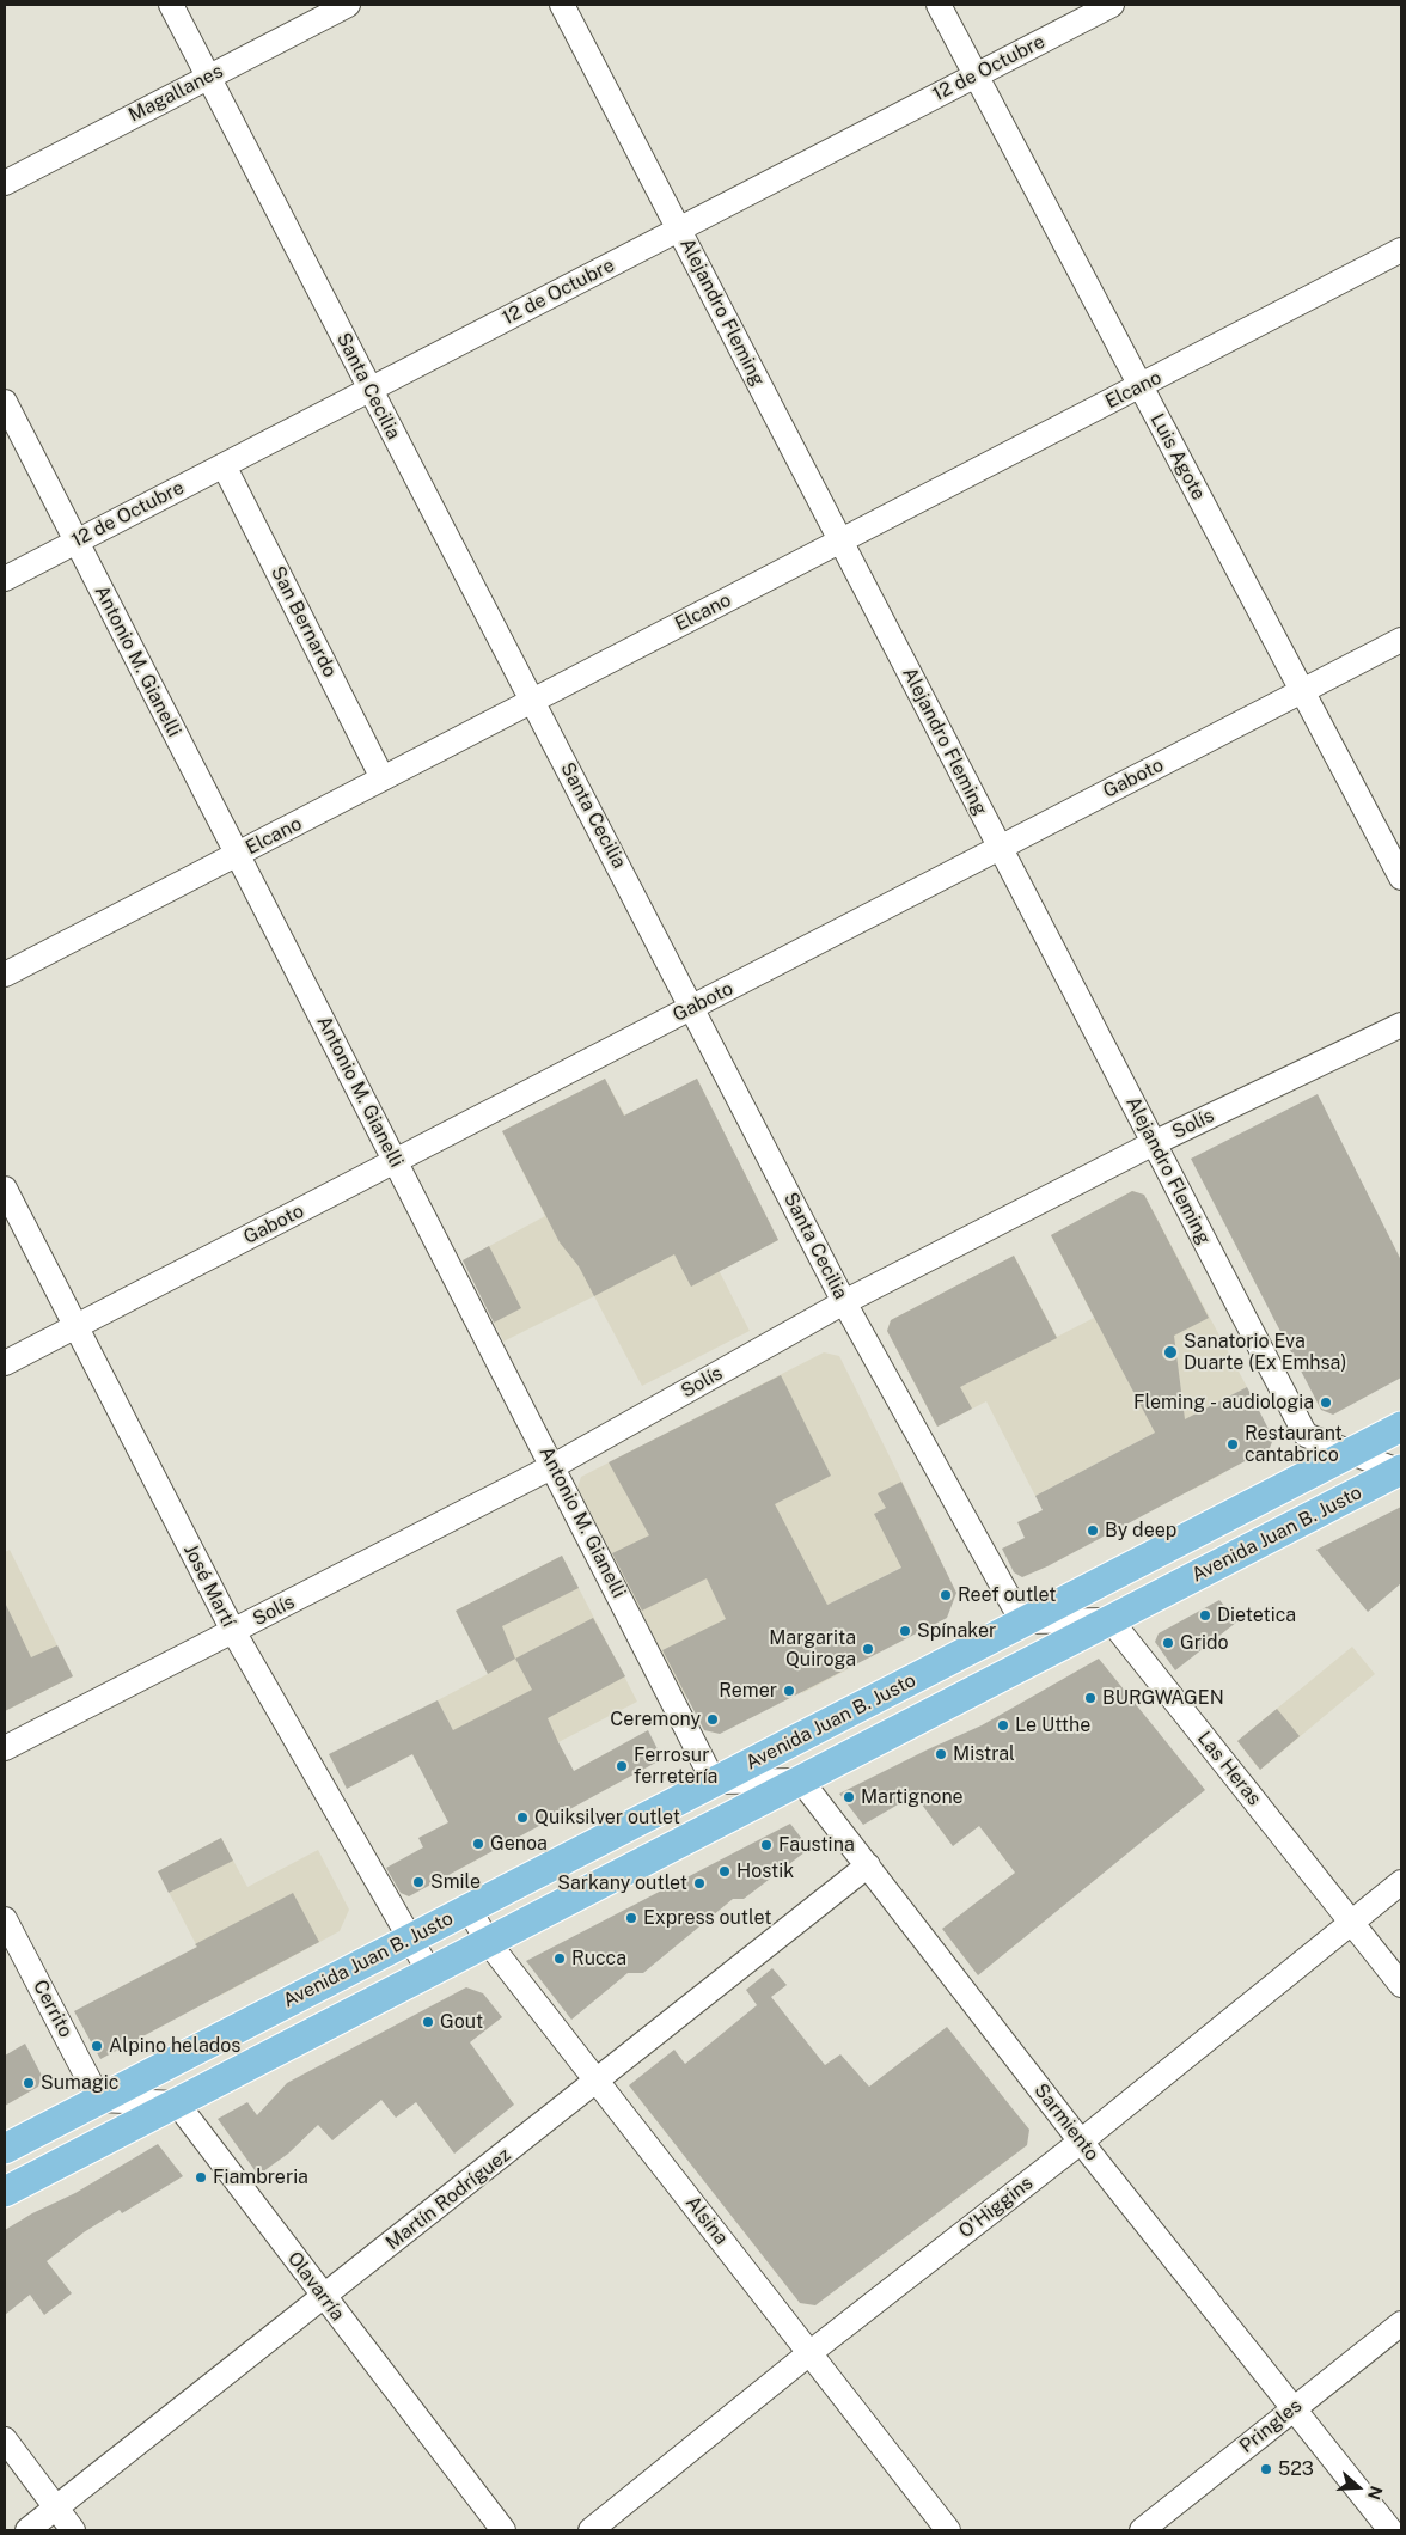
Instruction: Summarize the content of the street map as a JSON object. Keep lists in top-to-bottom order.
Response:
{
  "streets": {
    "main road": ["Avenida Juan B. Justo"],
    "street": [
      "12 de Octubre",
      "Magallanes",
      "Alejandro Fleming",
      "Santa Cecilia",
      "Elcano",
      "Luis Agote",
      "San Bernardo",
      "Antonio M. Gianelli",
      "Gaboto",
      "Solís",
      "José Martí",
      "Las Heras",
      "Cerrito",
      "Sarmiento",
      "Martín Rodríguez",
      "O'Higgins",
      "Alsina",
      "Olavarría",
      "Pringles"
    ]
  },
  "crossings": [
    ["12 de Octubre", "Alejandro Fleming"],
    ["12 de Octubre", "Santa Cecilia"],
    ["12 de Octubre", "Luis Agote"],
    ["12 de Octubre", "San Bernardo"],
    ["12 de Octubre", "Antonio M. Gianelli"],
    ["Magallanes", "Santa Cecilia"],
    ["Alejandro Fleming", "Elcano"],
    ["Alejandro Fleming", "Gaboto"],
    ["Alejandro Fleming", "Solís"],
    ["Alejandro Fleming", "Avenida Juan B. Justo"],
    ["Santa Cecilia", "Elcano"],
    ["Santa Cecilia", "Gaboto"],
    ["Santa Cecilia", "Solís"],
    ["Santa Cecilia", "Avenida Juan B. Justo"],
    ["Elcano", "Luis Agote"],
    ["Elcano", "San Bernardo"],
    ["Elcano", "Antonio M. Gianelli"],
    ["Luis Agote", "Gaboto"],
    ["Antonio M. Gianelli", "Gaboto"],
    ["Antonio M. Gianelli", "Solís"],
    ["Antonio M. Gianelli", "Avenida Juan B. Justo"],
    ["Gaboto", "José Martí"],
    ["Solís", "José Martí"],
    ["Avenida Juan B. Justo", "José Martí"],
    ["Avenida Juan B. Justo", "Las Heras"],
    ["Avenida Juan B. Justo", "Cerrito"],
    ["Avenida Juan B. Justo", "Sarmiento"],
    ["Avenida Juan B. Justo", "Alsina"],
    ["Avenida Juan B. Justo", "Olavarría"],
    ["Las Heras", "O'Higgins"],
    ["Sarmiento", "Martín Rodríguez"],
    ["Sarmiento", "O'Higgins"],
    ["Sarmiento", "Pringles"],
    ["Martín Rodríguez", "Alsina"],
    ["Martín Rodríguez", "Olavarría"],
    ["O'Higgins", "Alsina"]
  ],
  "places": [
    "Sanatorio Eva Duarte (Ex Emhsa)",
    "Fleming - audiologia",
    "Restaurant cantabrico",
    "By deep",
    "Reef outlet",
    "Dietetica",
    "Spínaker",
    "Grido",
    "Margarita Quiroga",
    "Remer",
    "BURGWAGEN",
    "Ceremony",
    "Le Utthe",
    "Mistral",
    "Ferrosur ferretería",
    "Martignone",
    "Quiksilver outlet",
    "Genoa",
    "Faustina",
    "Hostik",
    "Smile",
    "Sarkany outlet",
    "Express outlet",
    "Rucca",
    "Gout",
    "Alpino helados",
    "Sumagic",
    "Fiambreria",
    "523"
  ],
  "north": "right"
}
